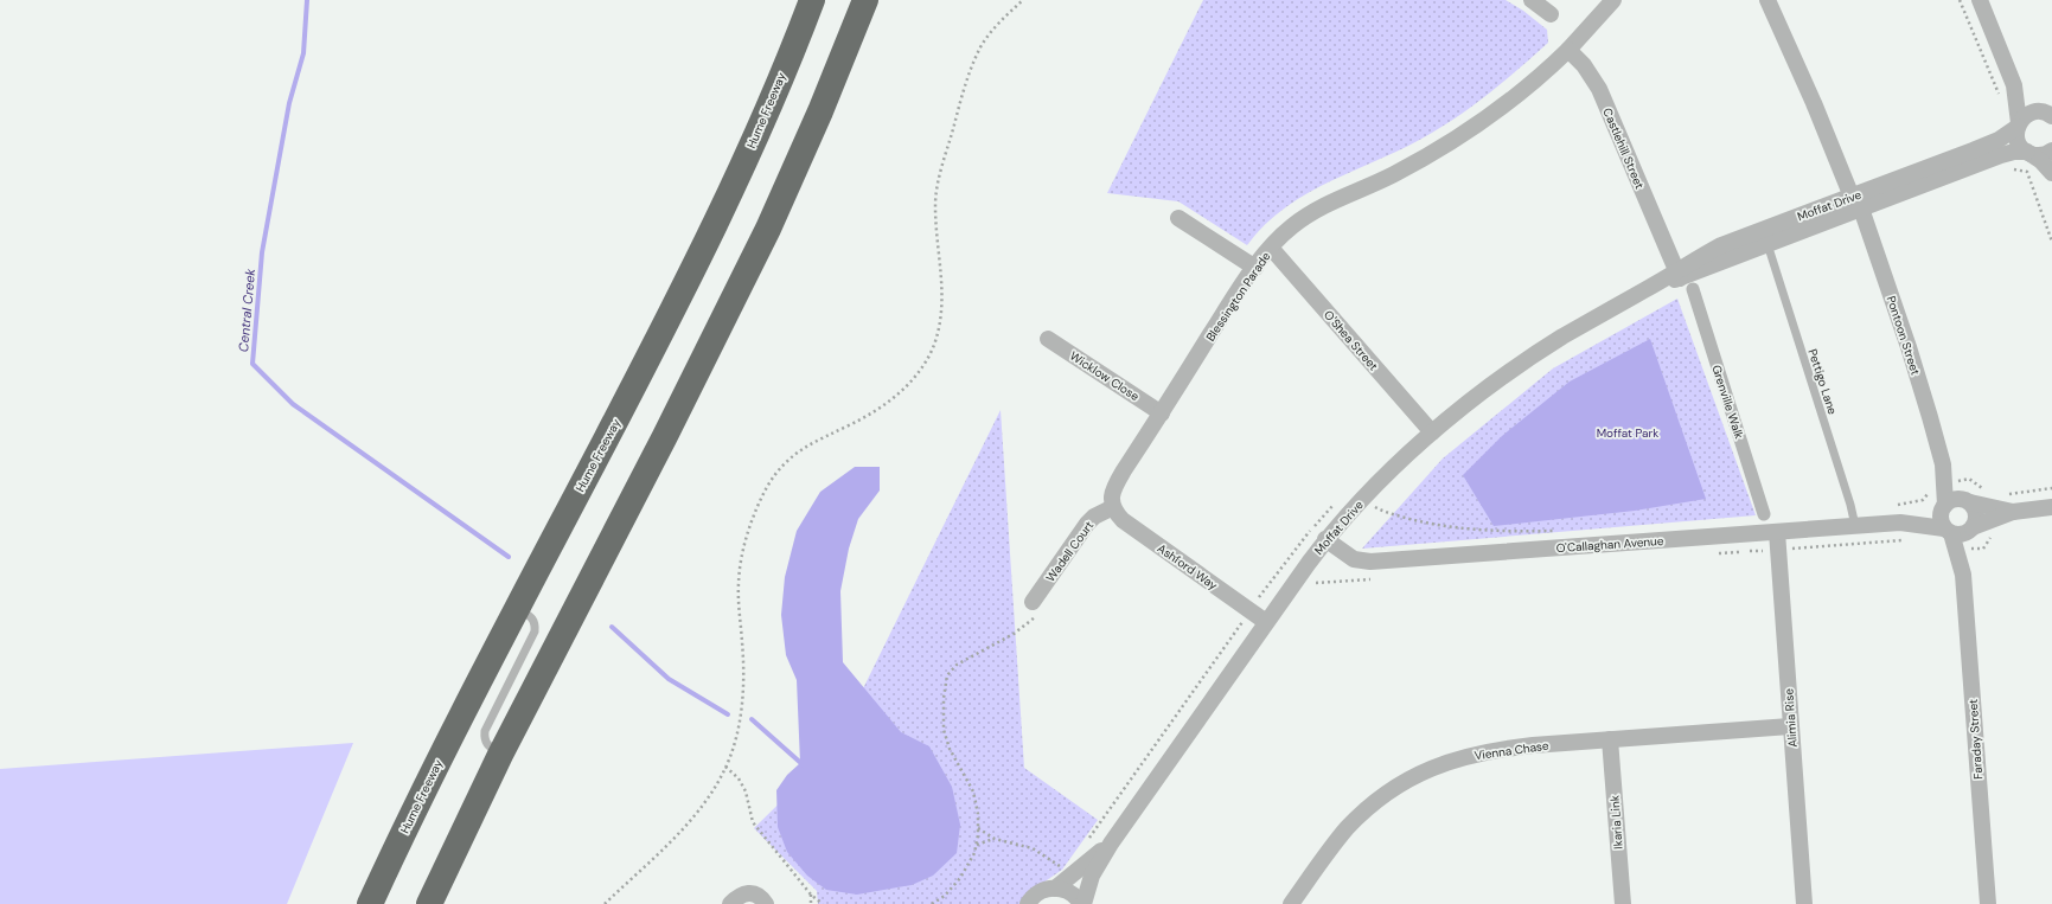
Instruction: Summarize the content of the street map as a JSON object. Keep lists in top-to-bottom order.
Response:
{
  "streets": {
    "highway": ["Hume Freeway"],
    "street": [
      "Castlehill Street",
      "Moffat Drive",
      "Blessington Parade",
      "Pontoon Street",
      "O'Shea Street",
      "Wicklow Close",
      "Grenville Walk",
      "O'Callaghan Avenue",
      "Wadell Court",
      "Ashford Way",
      "Alimia Rise",
      "Faraday Street",
      "Vienna Chase",
      "Ikaria Link"
    ],
    "lane": ["Pettigo Lane"]
  },
  "crossings": [
    ["Castlehill Street", "Moffat Drive"],
    ["Castlehill Street", "Blessington Parade"],
    ["Moffat Drive", "Pontoon Street"],
    ["Moffat Drive", "O'Shea Street"],
    ["Moffat Drive", "Pettigo Lane"],
    ["Moffat Drive", "O'Callaghan Avenue"],
    ["Moffat Drive", "Ashford Way"],
    ["Blessington Parade", "O'Shea Street"],
    ["Blessington Parade", "Wicklow Close"],
    ["Blessington Parade", "Wadell Court"],
    ["Blessington Parade", "Ashford Way"],
    ["Pontoon Street", "O'Callaghan Avenue"],
    ["Pontoon Street", "Faraday Street"],
    ["Pettigo Lane", "O'Callaghan Avenue"],
    ["O'Callaghan Avenue", "Alimia Rise"],
    ["O'Callaghan Avenue", "Faraday Street"],
    ["Wadell Court", "Ashford Way"],
    ["Alimia Rise", "Vienna Chase"],
    ["Vienna Chase", "Ikaria Link"]
  ],
  "water": ["Central Creek"],
  "parks": ["Moffat Park"]
}
